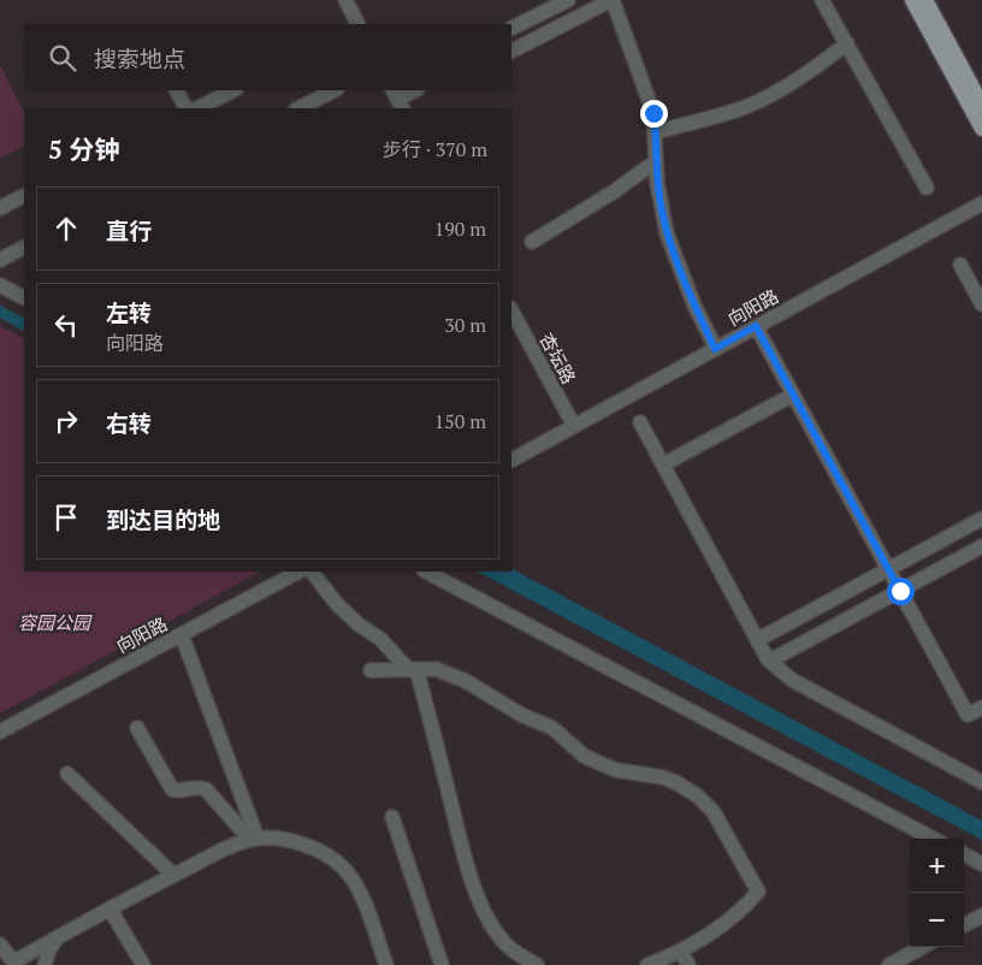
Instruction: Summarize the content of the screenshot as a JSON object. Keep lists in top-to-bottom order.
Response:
{
  "streets": {
    "street": ["向阳路", "杏坛路"]
  },
  "crossings": [
    ["向阳路", "杏坛路"]
  ],
  "parks": ["容园公园"],
  "page": {
    "search": "搜索地点",
    "heading": ["5 分钟", "步行 · 370 m"],
    "list": [
      ["直行", "190 m"],
      ["左转", "向阳路", "30 m"],
      ["右转", "150 m"],
      "到达目的地"
    ],
    "map_buttons": ["+", "−"]
  }
}
